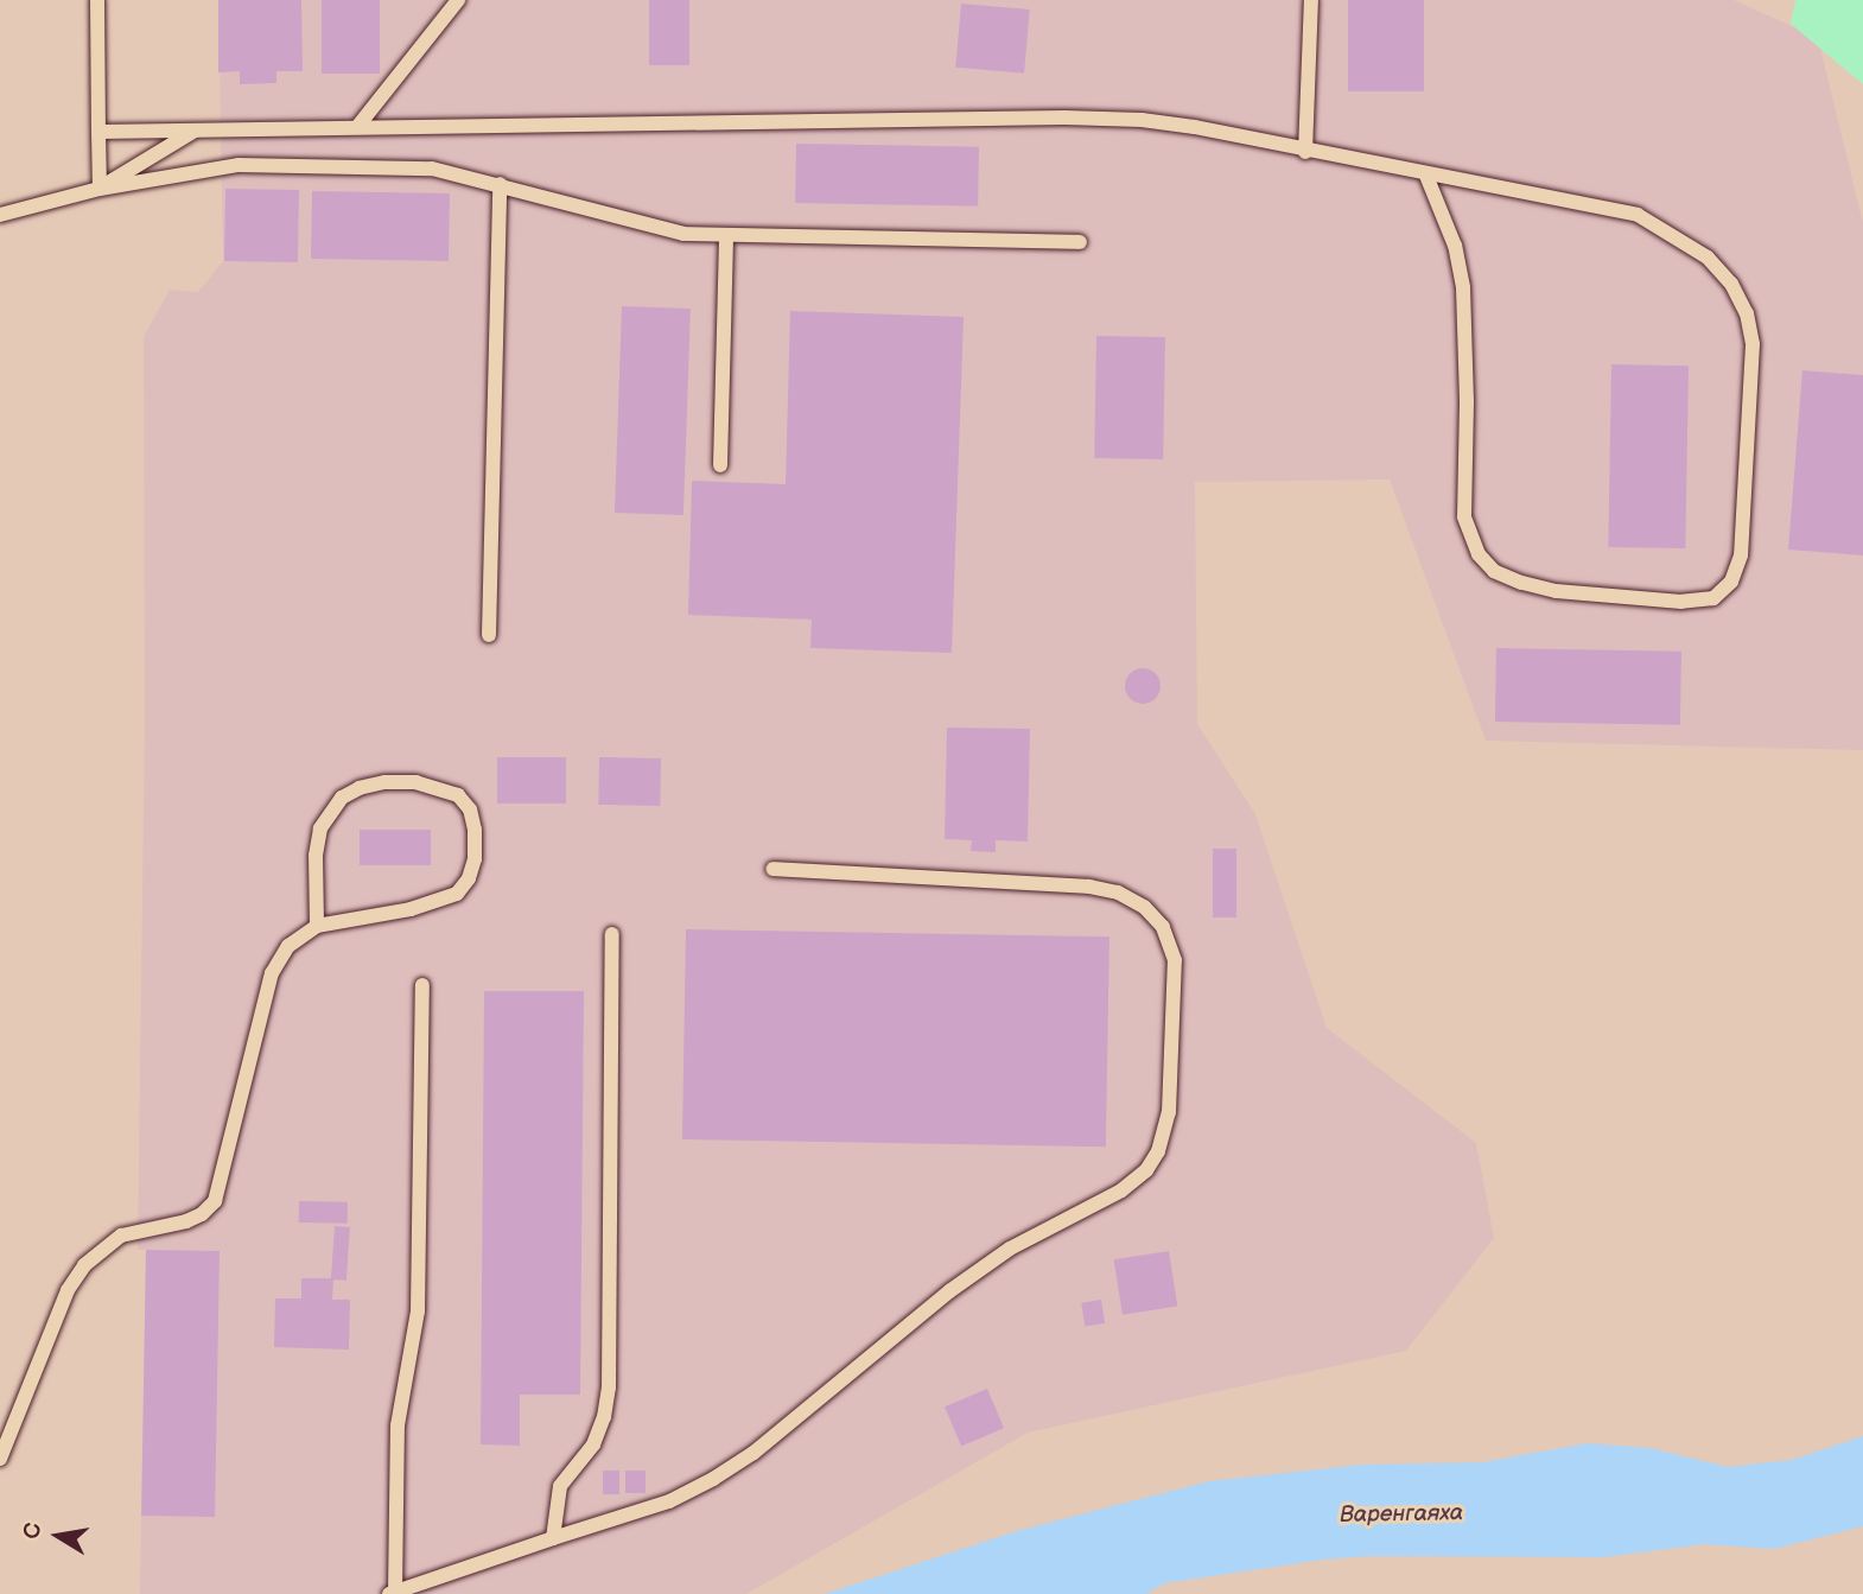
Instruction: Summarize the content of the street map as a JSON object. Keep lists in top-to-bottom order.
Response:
{
  "water": ["Варенгаяха"],
  "north": "left"
}
